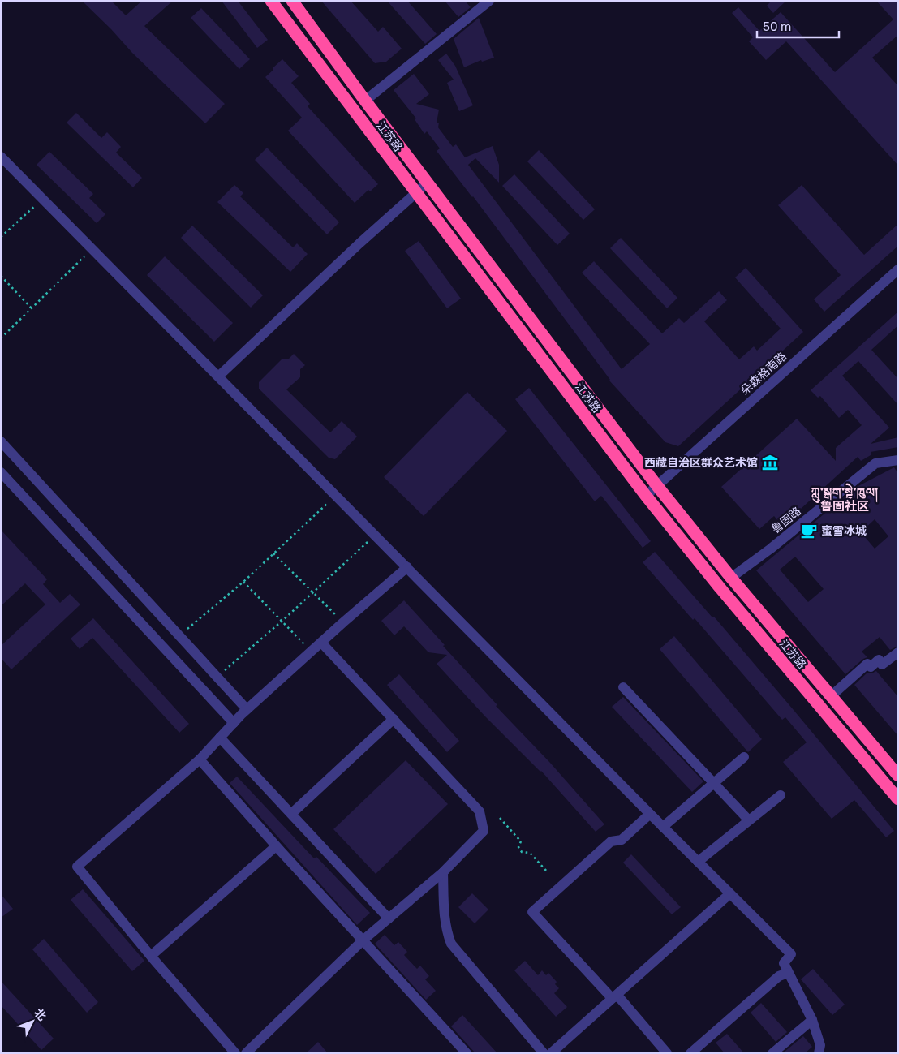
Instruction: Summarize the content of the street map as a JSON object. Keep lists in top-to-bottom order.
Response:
{
  "streets": {
    "highway": ["江苏路"],
    "street": ["朵森格南路", "鲁固路"]
  },
  "crossings": [
    ["江苏路", "朵森格南路"],
    ["江苏路", "鲁固路"]
  ],
  "districts": ["ཀླུ་སྒུག་སྡེ་ཁུལ། 鲁固社区"],
  "places": {
    "museum": ["西藏自治区群众艺术馆"],
    "cafe": ["蜜雪冰城"]
  },
  "scale_bar": "50 m",
  "north": "top right"
}
